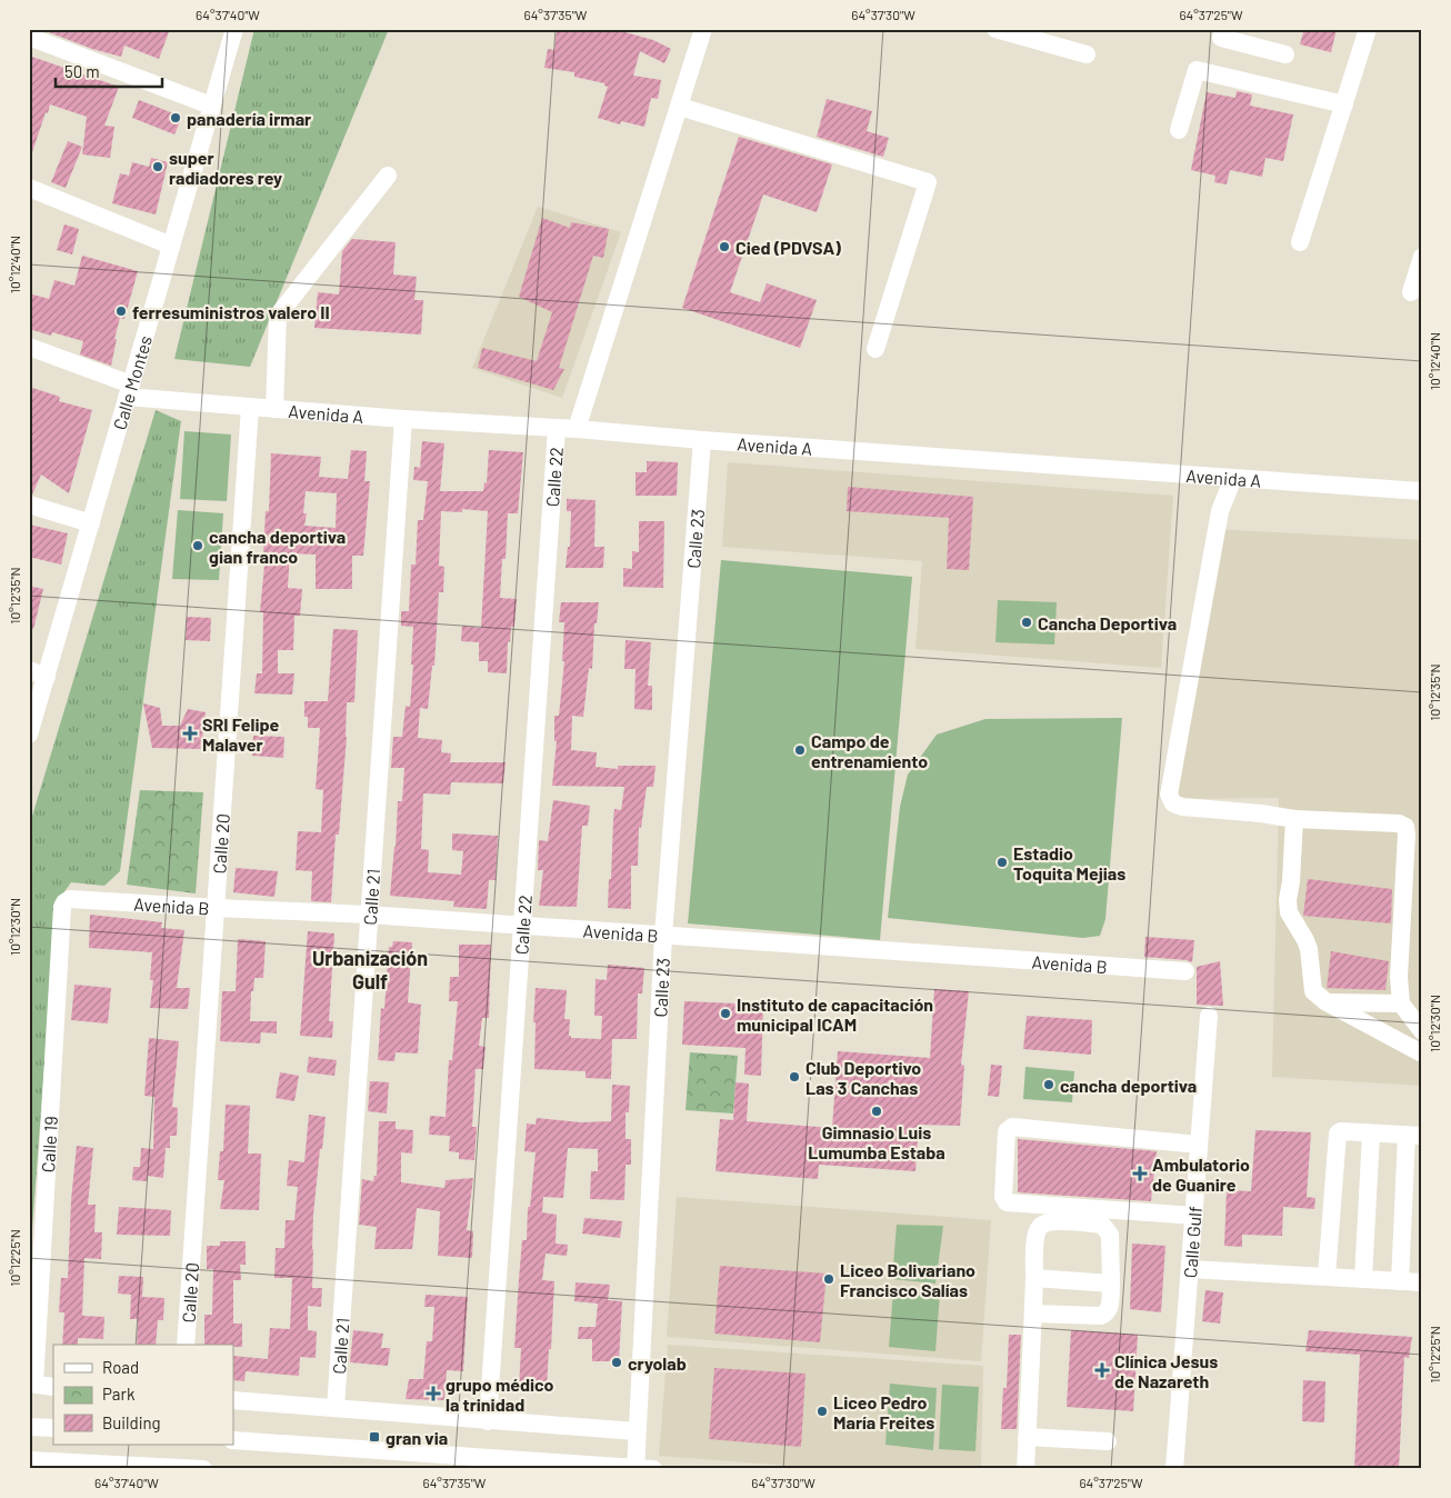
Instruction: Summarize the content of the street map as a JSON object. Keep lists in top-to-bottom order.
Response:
{
  "streets": {
    "street": [
      "Calle Montes",
      "Avenida A",
      "Calle 22",
      "Calle 23",
      "Calle 20",
      "Calle 21",
      "Avenida B",
      "Calle 19",
      "Calle Gulf"
    ]
  },
  "crossings": [
    ["Calle Montes", "Avenida A"],
    ["Avenida A", "Calle 22"],
    ["Avenida A", "Calle 23"],
    ["Avenida A", "Calle 20"],
    ["Avenida A", "Calle 21"],
    ["Calle 22", "Avenida B"],
    ["Calle 23", "Avenida B"],
    ["Calle 20", "Avenida B"],
    ["Calle 21", "Avenida B"],
    ["Avenida B", "Calle 19"]
  ],
  "districts": ["Urbanización Gulf"],
  "places": {
    "other": [
      "panadería irmar",
      "super radiadores rey",
      "Cied (PDVSA)",
      "ferresuministros valero II",
      "cancha deportiva gian franco",
      "Cancha Deportiva",
      "Campo de entrenamiento",
      "Estadio Toquita Mejias",
      "Instituto de capacitación municipal ICAM",
      "Club Deportivo Las 3 Canchas",
      "cancha deportiva",
      "Gimnasio Luis Lumumba Estaba",
      "Liceo Bolivariano Francisco Salías",
      "cryolab",
      "Liceo Pedro María Freites"
    ],
    "health": [
      "SRI Felipe Malaver",
      "Ambulatorio de Guanire",
      "Clínica Jesus de Nazareth",
      "grupo médico la trinidad"
    ],
    "transit": ["gran via"]
  },
  "legend": ["Road", "Park", "Building"],
  "scale_bar": "50 m",
  "coordinates": [
    "64°37'40\"W",
    "64°37'35\"W",
    "64°37'30\"W",
    "64°37'25\"W",
    "10°12'40\"N",
    "10°12'35\"N",
    "10°12'30\"N",
    "10°12'25\"N"
  ]
}
